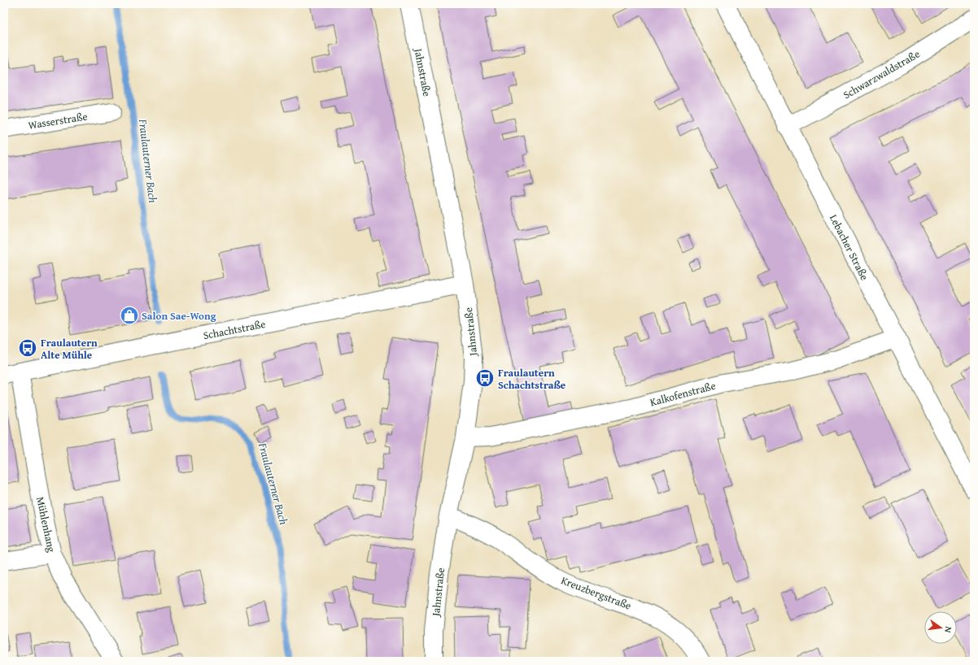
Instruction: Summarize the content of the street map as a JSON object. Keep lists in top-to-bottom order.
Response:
{
  "streets": {
    "street": [
      "Jahnstraße",
      "Schwarzwaldstraße",
      "Wasserstraße",
      "Lebacher Straße",
      "Schachtstraße",
      "Kalkofenstraße",
      "Mühlenhang",
      "Kreuzbergstraße"
    ]
  },
  "crossings": [
    ["Jahnstraße", "Schachtstraße"],
    ["Jahnstraße", "Kalkofenstraße"],
    ["Jahnstraße", "Kreuzbergstraße"],
    ["Schwarzwaldstraße", "Lebacher Straße"],
    ["Lebacher Straße", "Kalkofenstraße"],
    ["Schachtstraße", "Mühlenhang"]
  ],
  "water": ["Fraulauterner Bach"],
  "places": {
    "shop": ["Salon Sae-Wong"],
    "bus stop": ["Fraulautern Alte Mühle", "Fraulautern Schachtstraße"]
  },
  "north": "right"
}
